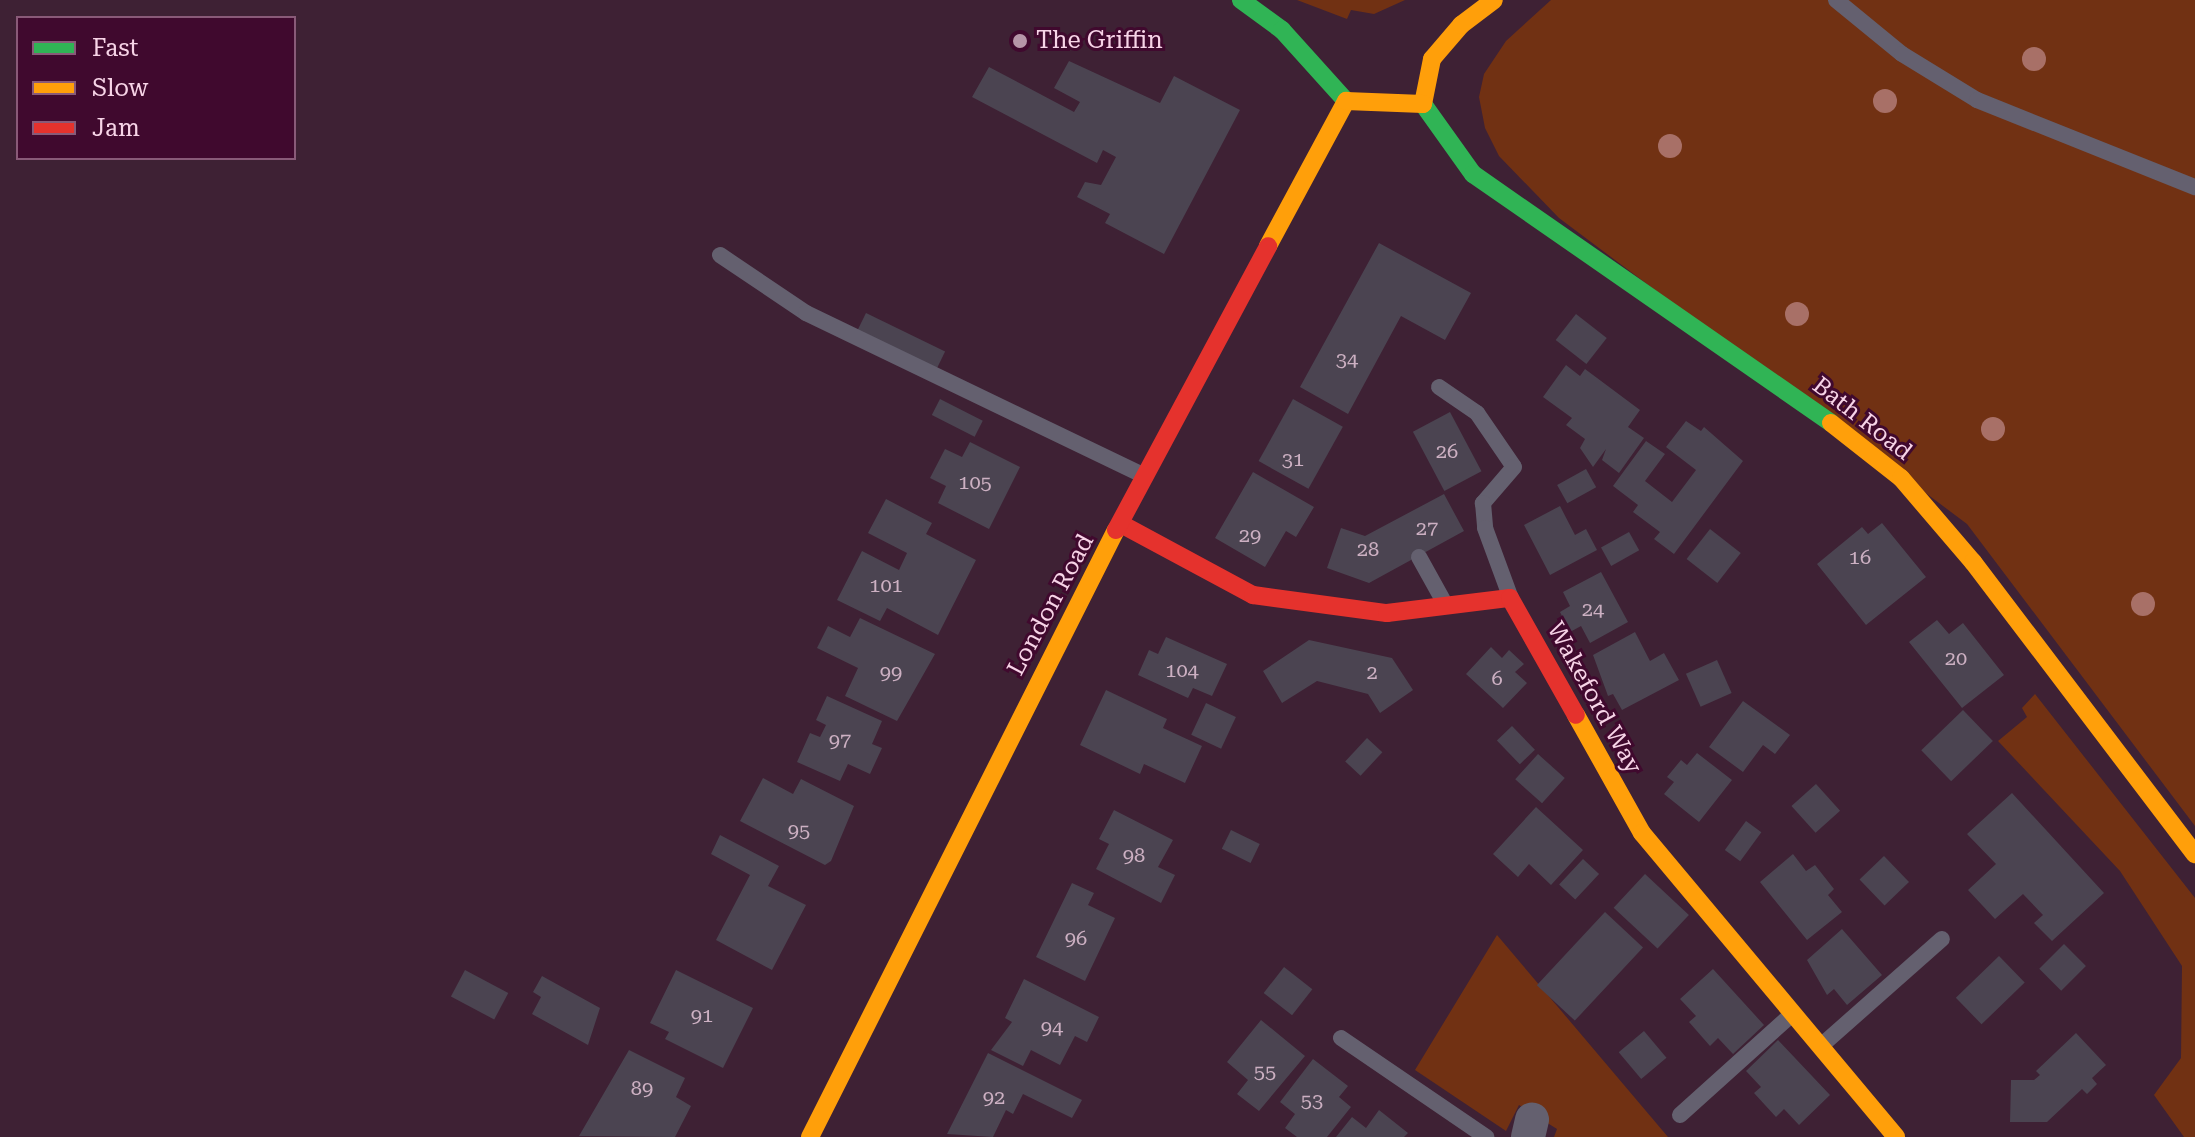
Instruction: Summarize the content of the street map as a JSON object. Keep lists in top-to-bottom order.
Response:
{
  "streets": {
    "main road": ["Bath Road", "London Road", "Wakeford Way"]
  },
  "places": ["The Griffin"],
  "house_numbers": [
    "34",
    "26",
    "31",
    "105",
    "27",
    "29",
    "28",
    "16",
    "101",
    "24",
    "20",
    "104",
    "99",
    "2",
    "6",
    "97",
    "95",
    "98",
    "96",
    "91",
    "94",
    "55",
    "89",
    "92",
    "53"
  ],
  "legend": ["Fast", "Slow", "Jam"]
}
